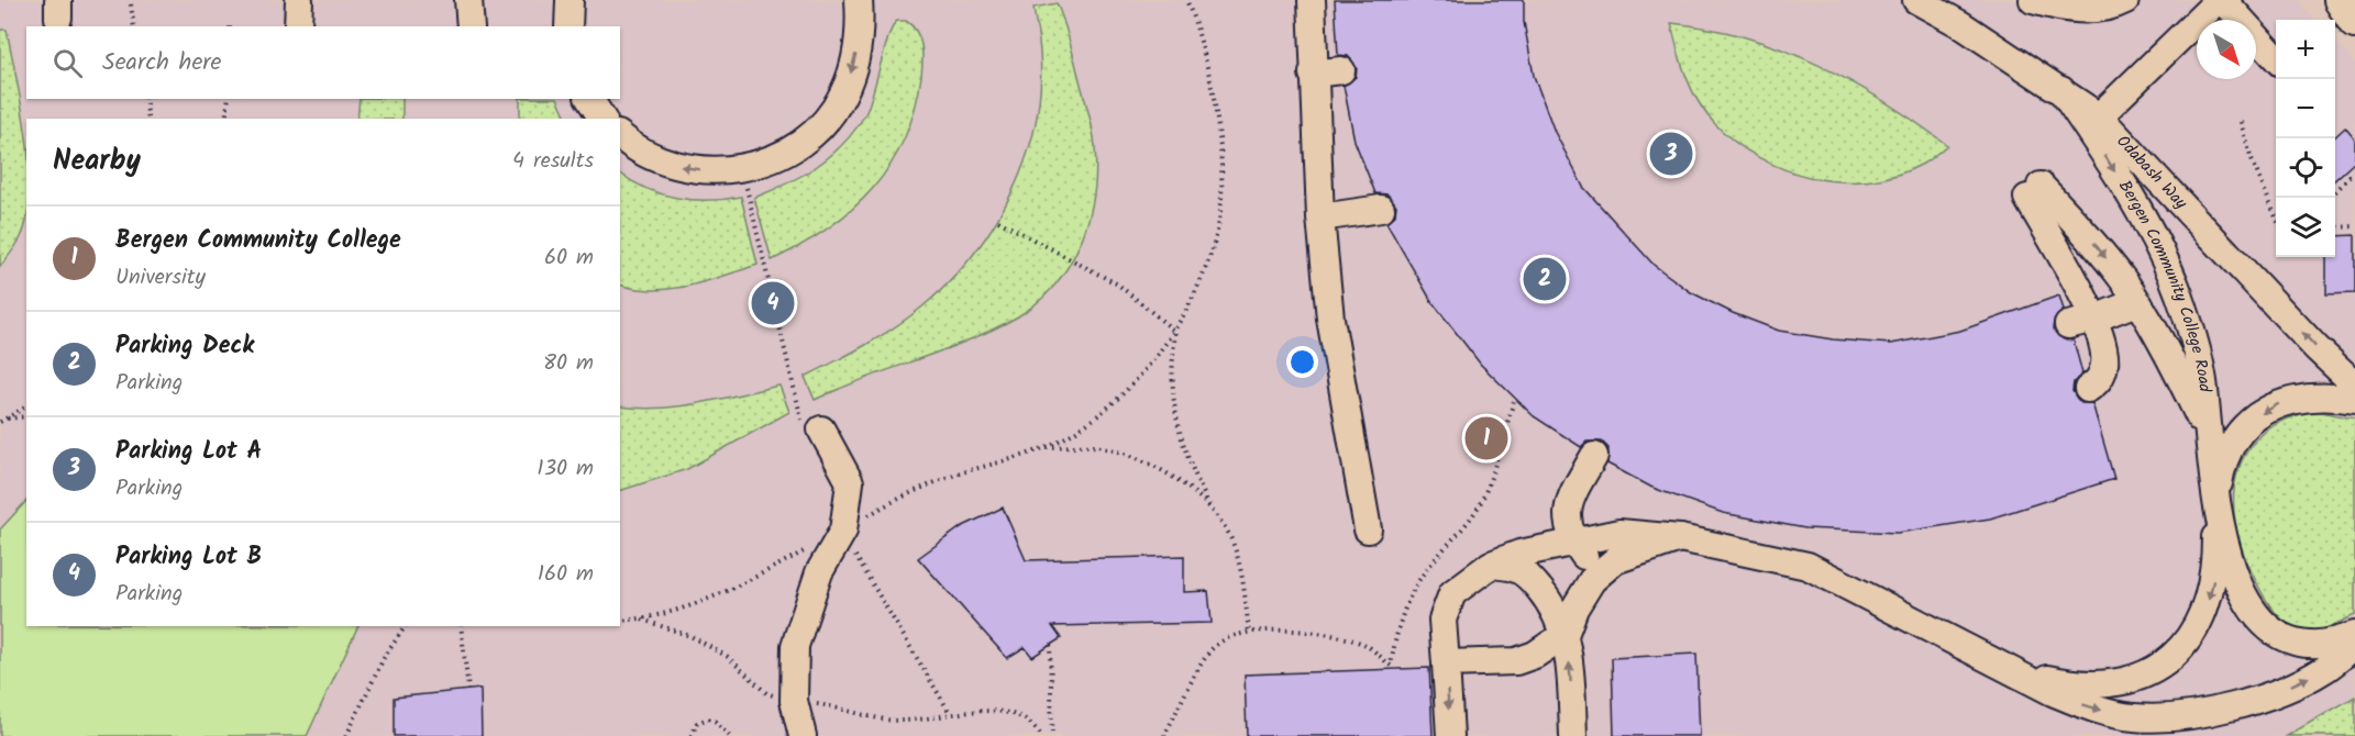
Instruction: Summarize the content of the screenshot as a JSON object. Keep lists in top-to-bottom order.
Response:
{
  "streets": {
    "street": ["Odabash Way", "Bergen Community College Road"]
  },
  "crossings": [
    ["Odabash Way", "Bergen Community College Road"]
  ],
  "north": "bottom right",
  "page": {
    "map_buttons": ["+", "−"],
    "search": "Search here",
    "heading": ["Nearby", "4 results"],
    "pins": [
      "3",
      "2",
      "4",
      "1"
    ],
    "list": [
      {
        "mark": "1",
        "name": "Bergen Community College",
        "note": "University",
        "value": "60 m"
      },
      {
        "mark": "2",
        "name": "Parking Deck",
        "note": "Parking",
        "value": "80 m"
      },
      {
        "mark": "3",
        "name": "Parking Lot A",
        "note": "Parking",
        "value": "130 m"
      },
      {
        "mark": "4",
        "name": "Parking Lot B",
        "note": "Parking",
        "value": "160 m"
      }
    ]
  }
}
